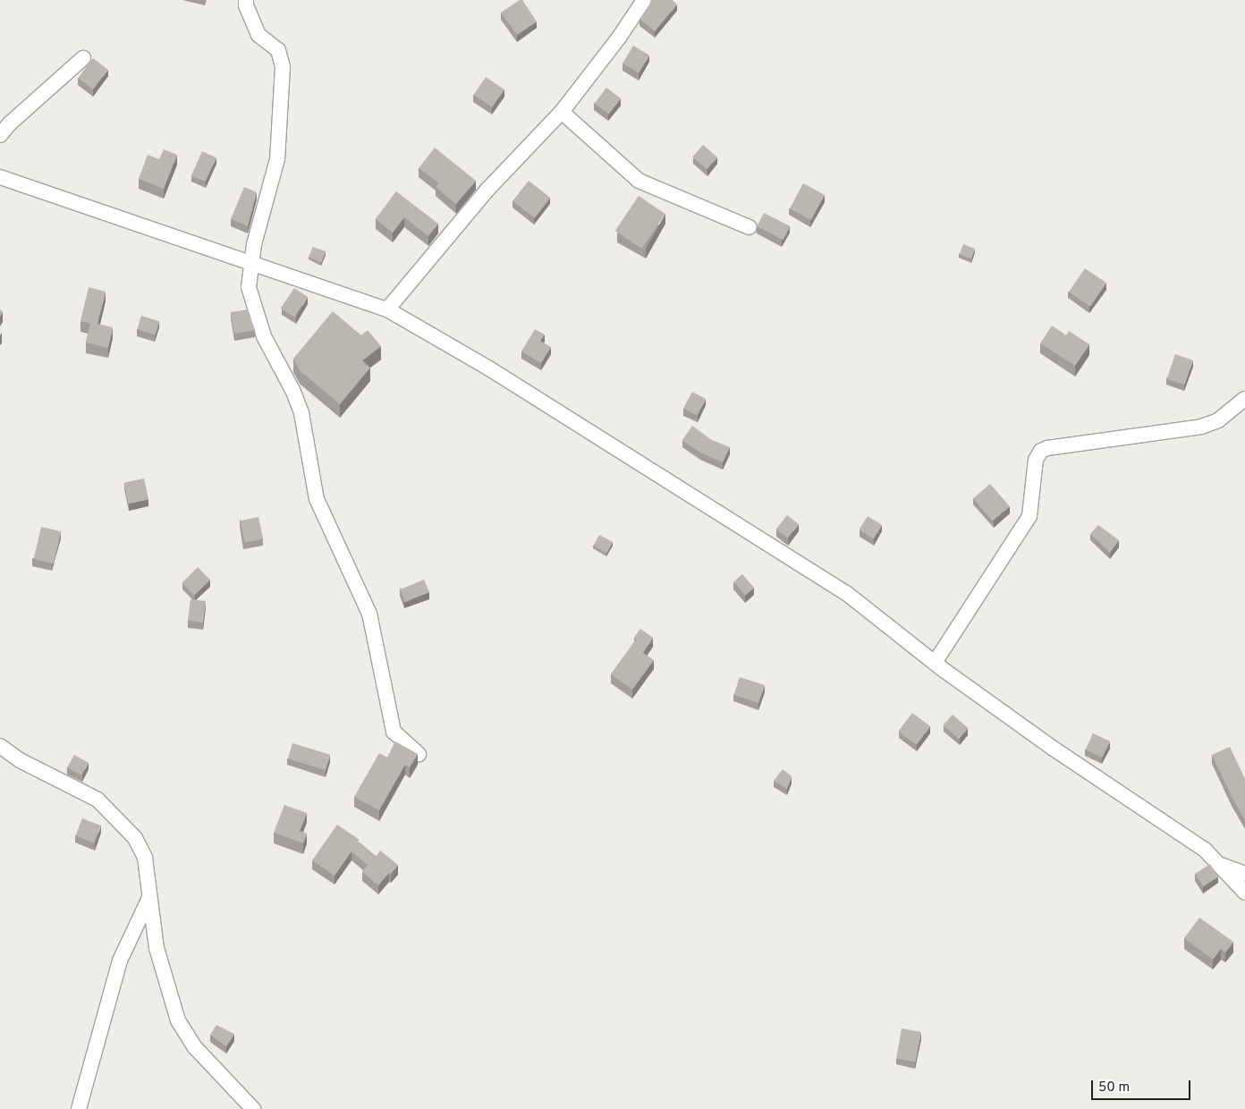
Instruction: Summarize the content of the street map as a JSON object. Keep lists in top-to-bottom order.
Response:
{
  "scale_bar": "50 m"
}
